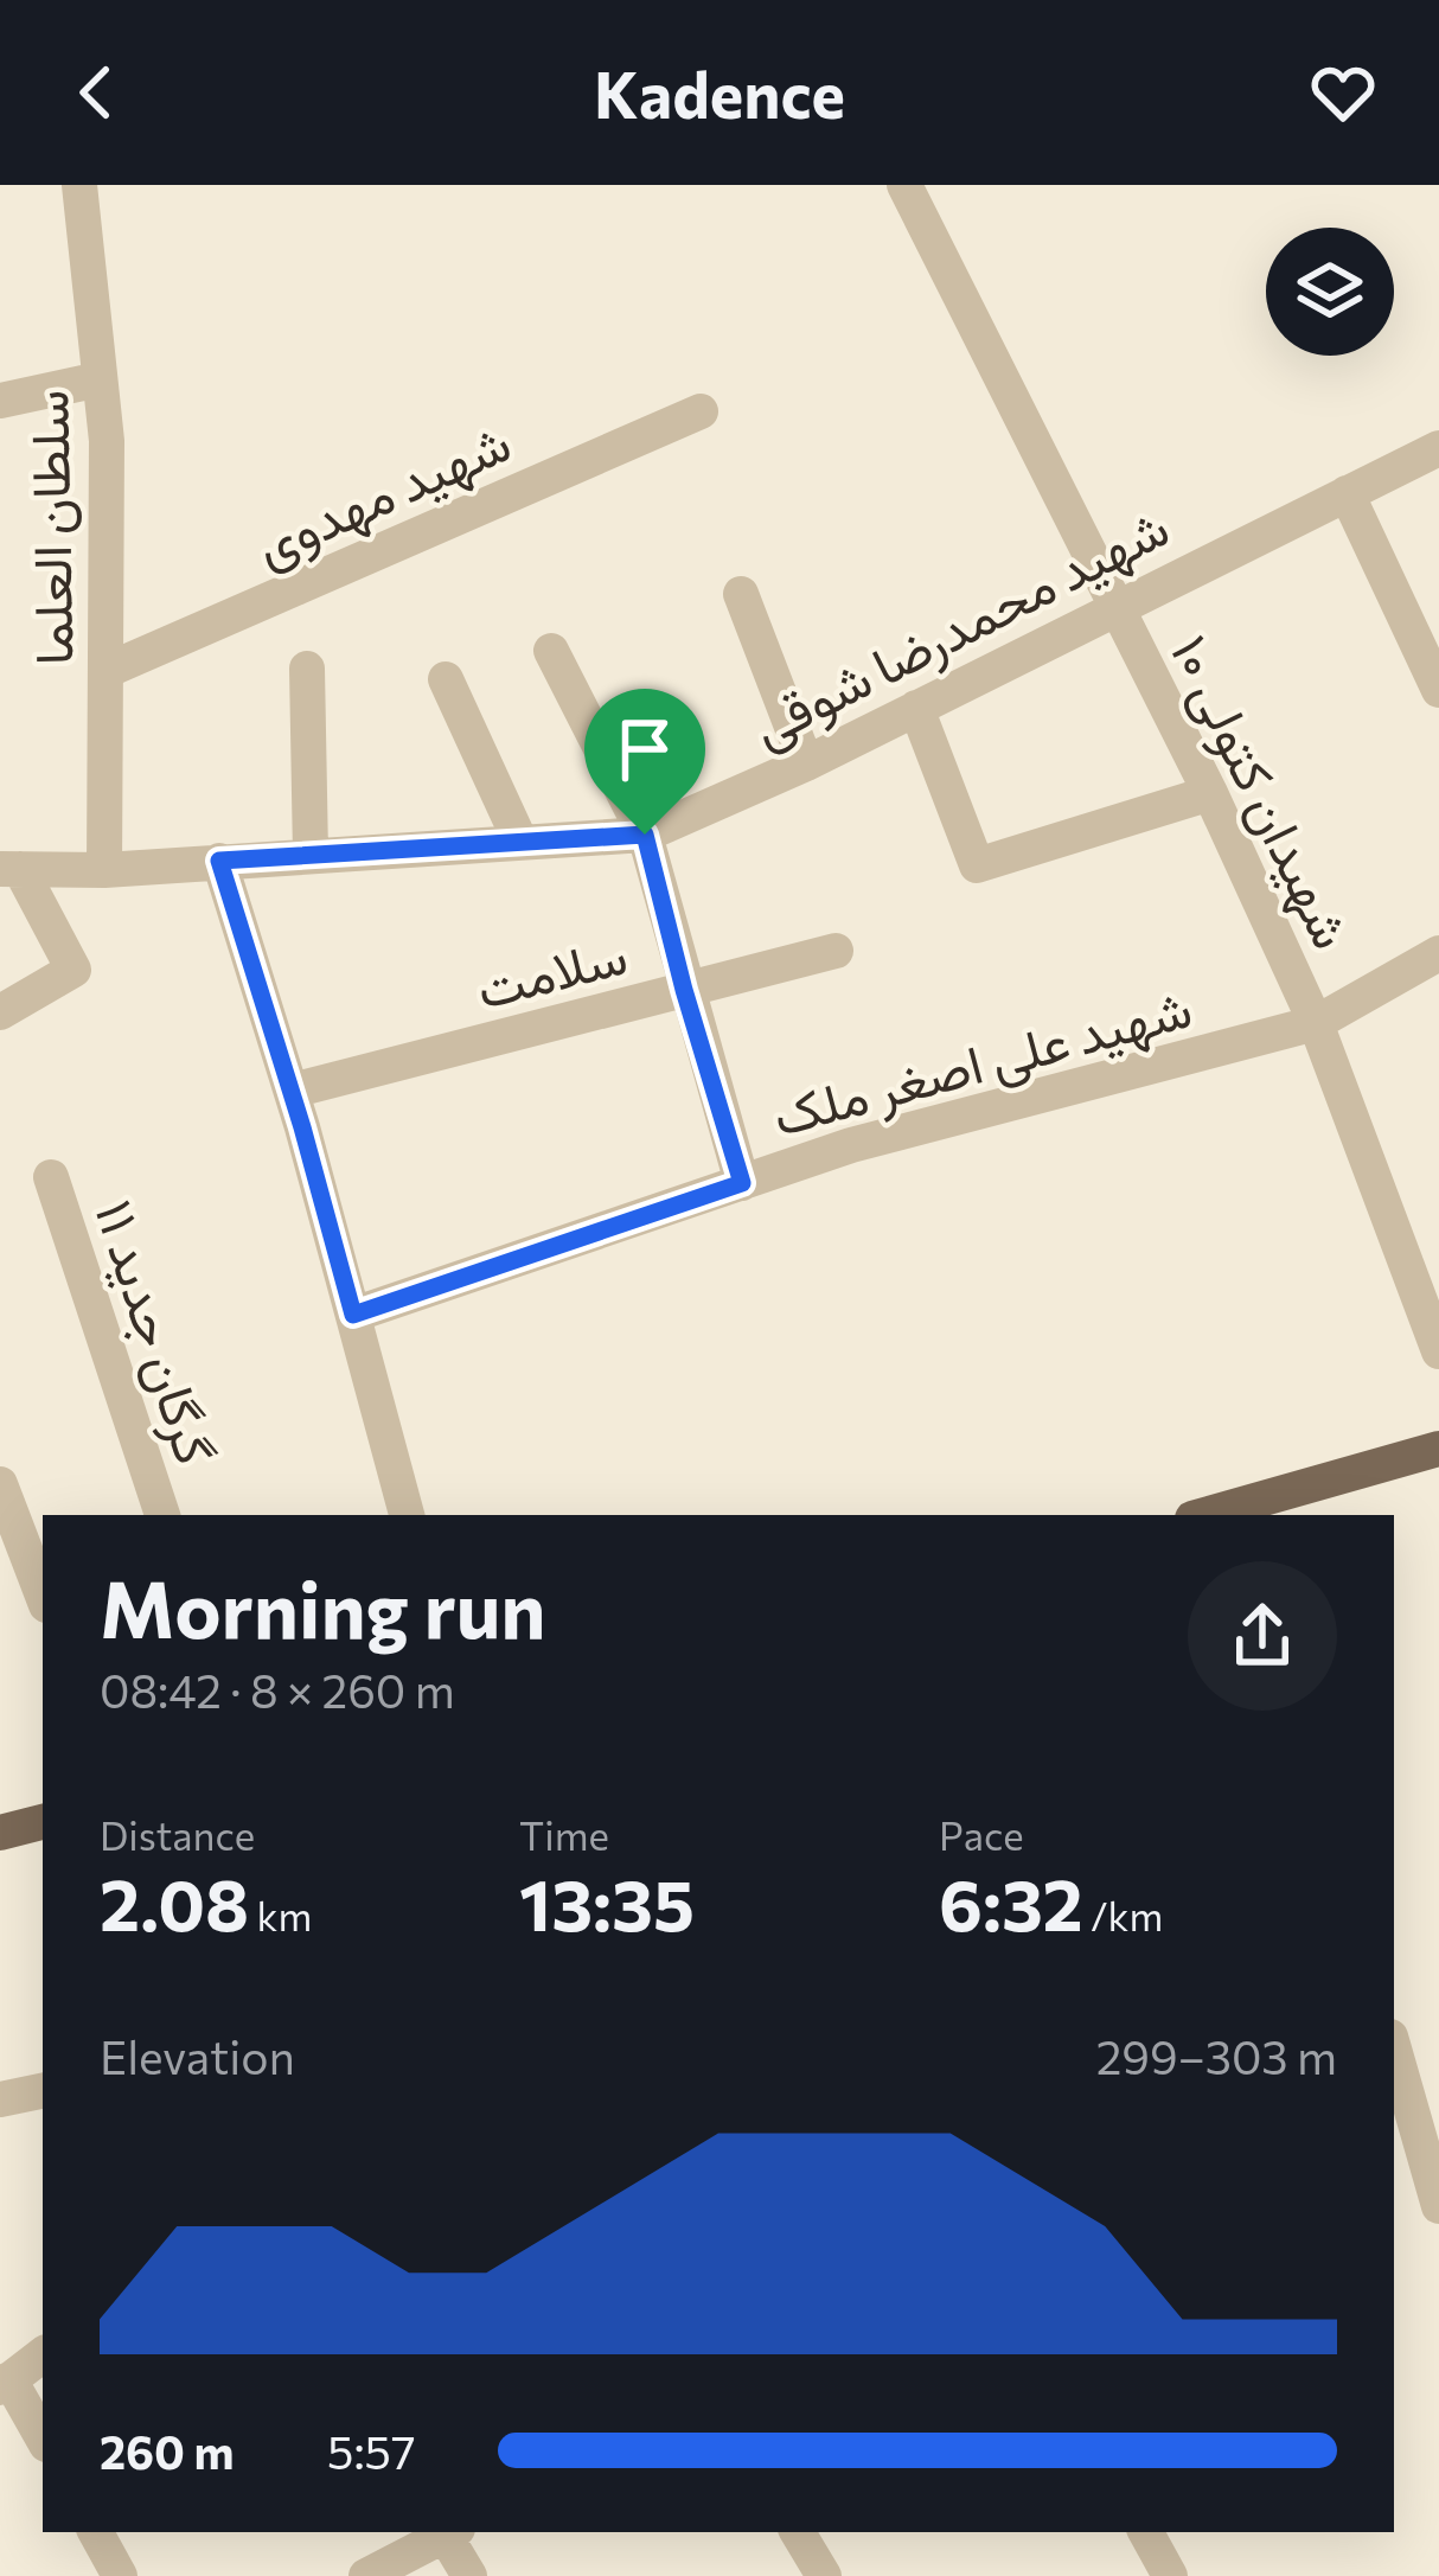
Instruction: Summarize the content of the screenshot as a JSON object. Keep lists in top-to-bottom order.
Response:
{
  "streets": {
    "street": [
      "شهید مهدوی",
      "سلطان العلما",
      "شهید محمدرضا شوقی",
      "۱۰ شهیدان کتولی",
      "سلامت",
      "شهید علی اصغر ملک",
      "گرگان جدید ۱۱"
    ]
  },
  "crossings": [
    ["شهید مهدوی", "سلطان العلما"],
    ["سلطان العلما", "شهید محمدرضا شوقی"],
    ["شهید محمدرضا شوقی", "۱۰ شهیدان کتولی"],
    ["۱۰ شهیدان کتولی", "شهید علی اصغر ملک"]
  ],
  "page": {
    "header": "Kadence",
    "heading": ["Morning run", "08:42 · 8 × 260 m"],
    "stats": [
      ["Distance", "2.08 km"],
      ["Time", "13:35"],
      ["Pace", "6:32 /km"]
    ],
    "chart": ["Elevation", "299–303 m"],
    "list": [
      {
        "name": "260 m",
        "note": "5:57"
      }
    ]
  }
}
